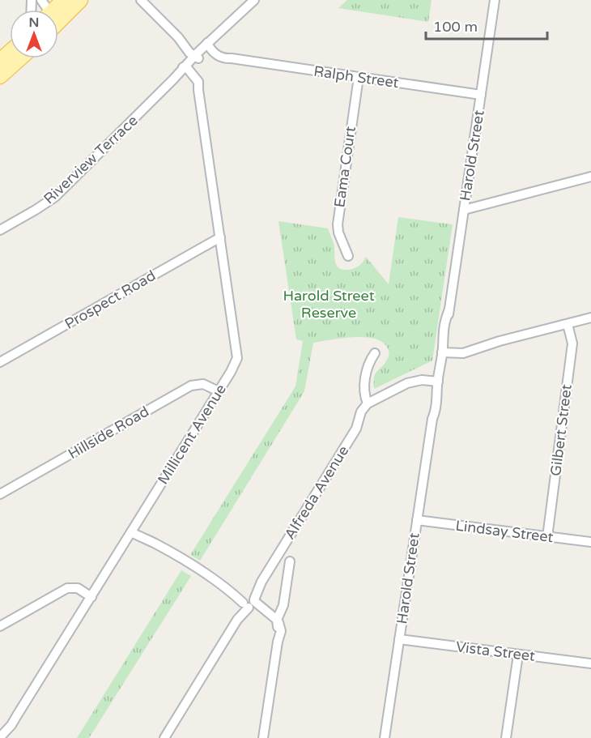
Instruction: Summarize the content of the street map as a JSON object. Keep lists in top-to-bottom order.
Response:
{
  "streets": {
    "street": [
      "Ralph Street",
      "Harold Street",
      "Riverview Terrace",
      "Eama Court",
      "Prospect Road",
      "Gilbert Street",
      "Hillside Road",
      "Millicent Avenue",
      "Alfreda Avenue",
      "Lindsay Street",
      "Vista Street"
    ]
  },
  "crossings": [
    ["Ralph Street", "Harold Street"],
    ["Ralph Street", "Riverview Terrace"],
    ["Ralph Street", "Eama Court"],
    ["Harold Street", "Lindsay Street"],
    ["Harold Street", "Vista Street"],
    ["Riverview Terrace", "Millicent Avenue"],
    ["Prospect Road", "Millicent Avenue"],
    ["Gilbert Street", "Lindsay Street"],
    ["Hillside Road", "Millicent Avenue"]
  ],
  "parks": ["Harold Street Reserve"],
  "scale_bar": "100 m",
  "north": "top"
}
